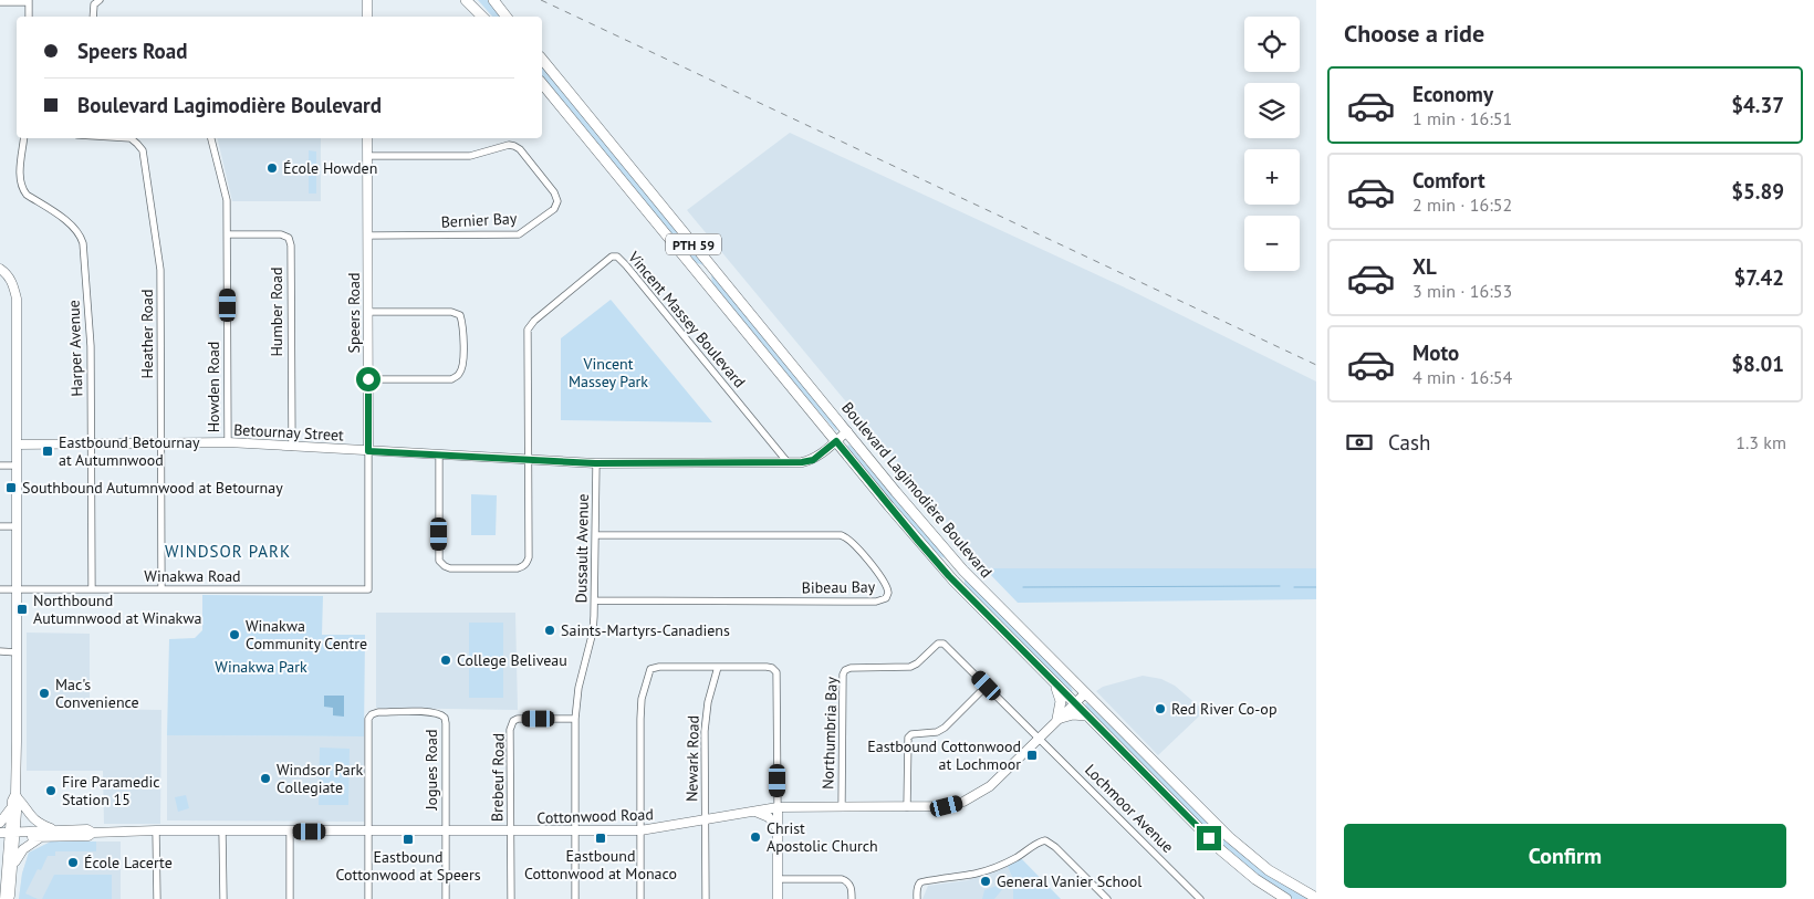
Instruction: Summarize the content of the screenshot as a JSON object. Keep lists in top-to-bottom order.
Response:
{
  "streets": {
    "main road": ["PTH 59", "Boulevard Lagimodière Boulevard"],
    "street": [
      "Bernier Bay",
      "Humber Road",
      "Speers Road",
      "Vincent Massey Boulevard",
      "Heather Road",
      "Harper Avenue",
      "Howden Road",
      "Betournay Street",
      "Dussault Avenue",
      "Winakwa Road",
      "Bibeau Bay",
      "Northumbria Bay",
      "Newark Road",
      "Jogues Road",
      "Brebeuf Road",
      "Lochmoor Avenue",
      "Cottonwood Road"
    ]
  },
  "crossings": [
    ["Bernier Bay", "Speers Road"],
    ["Humber Road", "Howden Road"],
    ["Humber Road", "Betournay Street"],
    ["Speers Road", "Betournay Street"],
    ["Speers Road", "Winakwa Road"],
    ["Vincent Massey Boulevard", "Betournay Street"],
    ["Heather Road", "Betournay Street"],
    ["Heather Road", "Winakwa Road"],
    ["Harper Avenue", "Betournay Street"],
    ["Harper Avenue", "Winakwa Road"],
    ["Howden Road", "Betournay Street"],
    ["Betournay Street", "Boulevard Lagimodière Boulevard"],
    ["Betournay Street", "Dussault Avenue"],
    ["Boulevard Lagimodière Boulevard", "Cottonwood Road"],
    ["Dussault Avenue", "Bibeau Bay"],
    ["Dussault Avenue", "Brebeuf Road"],
    ["Dussault Avenue", "Cottonwood Road"],
    ["Northumbria Bay", "Lochmoor Avenue"],
    ["Northumbria Bay", "Cottonwood Road"],
    ["Newark Road", "Cottonwood Road"],
    ["Jogues Road", "Cottonwood Road"],
    ["Brebeuf Road", "Cottonwood Road"],
    ["Lochmoor Avenue", "Cottonwood Road"]
  ],
  "districts": ["WINDSOR PARK"],
  "parks": ["Vincent Massey Park", "Winakwa Park"],
  "places": {
    "other": [
      "École Howden",
      "Saints-Martyrs-Canadiens",
      "Winakwa Community Centre",
      "College Beliveau",
      "Mac's Convenience",
      "Red River Co-op",
      "Windsor Park Collegiate",
      "Fire Paramedic Station 15",
      "Christ Apostolic Church",
      "École Lacerte",
      "General Vanier School"
    ],
    "transit": [
      "Eastbound Betournay at Autumnwood",
      "Southbound Autumnwood at Betournay",
      "Northbound Autumnwood at Winakwa",
      "Eastbound Cottonwood at Lochmoor",
      "Eastbound Cottonwood at Monaco",
      "Eastbound Cottonwood at Speers"
    ]
  },
  "page": {
    "heading": "Choose a ride",
    "map_buttons": ["+", "−"],
    "banner": ["Speers Road", "Boulevard Lagimodière Boulevard"],
    "list": [
      {
        "name": "Economy",
        "note": "1 min · 16:51",
        "value": "$4.37"
      },
      {
        "name": "Comfort",
        "note": "2 min · 16:52",
        "value": "$5.89"
      },
      {
        "name": "XL",
        "note": "3 min · 16:53",
        "value": "$7.42"
      },
      {
        "name": "Moto",
        "note": "4 min · 16:54",
        "value": "$8.01"
      }
    ],
    "pay": ["Cash", "1.3 km"],
    "buttons": "Confirm"
  }
}
